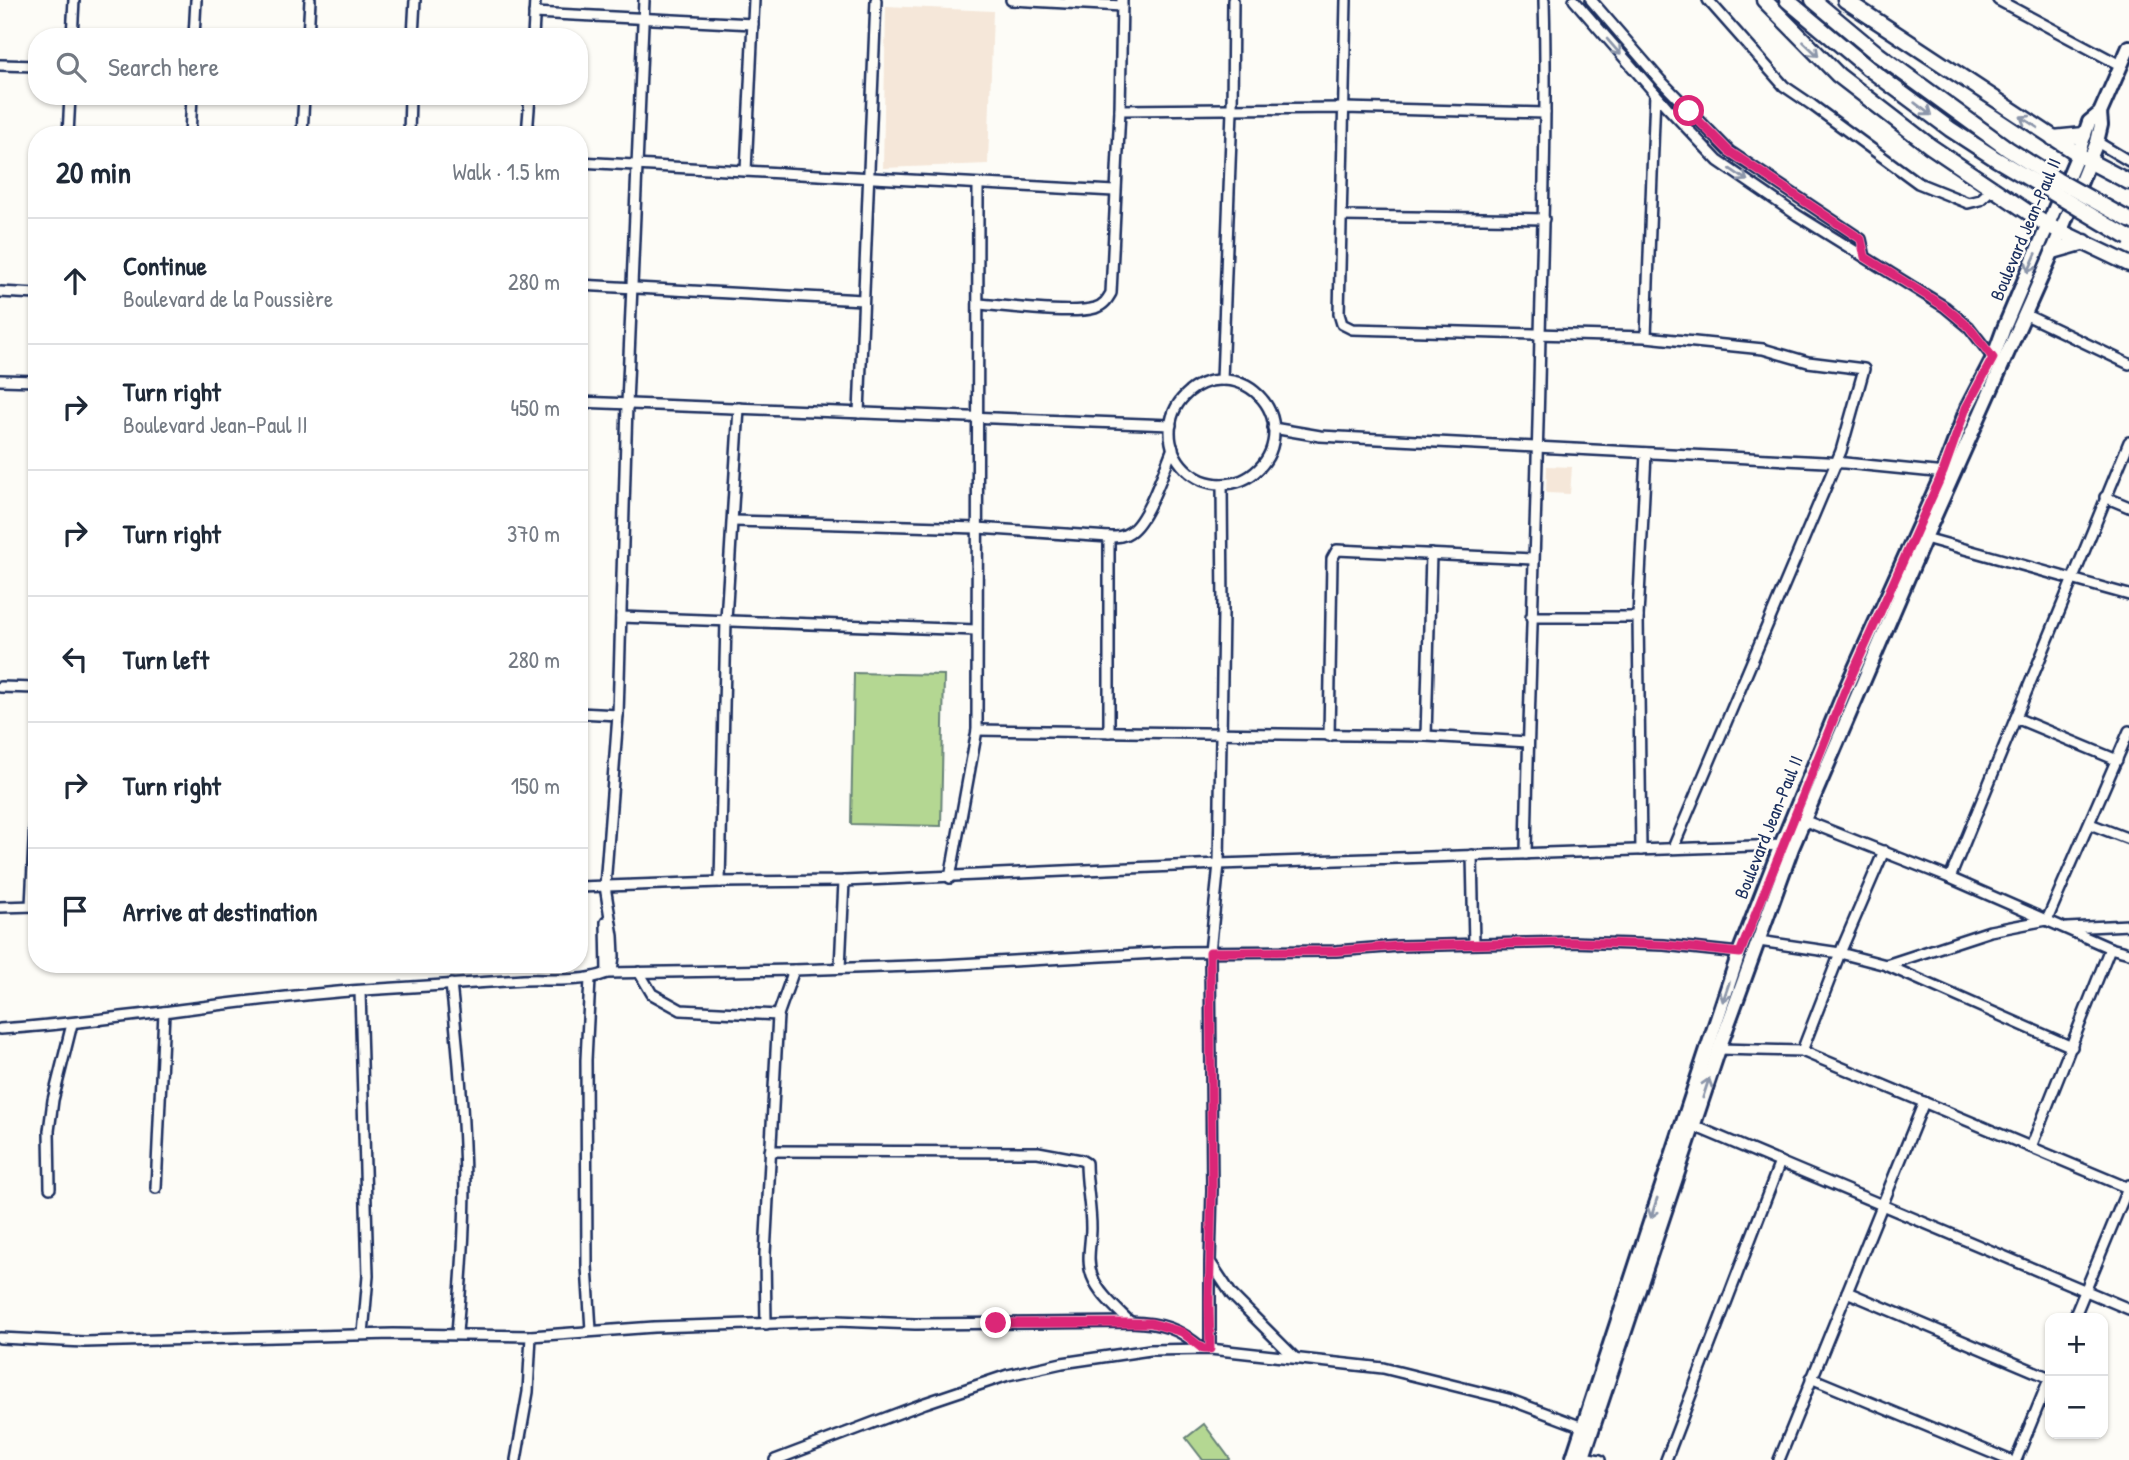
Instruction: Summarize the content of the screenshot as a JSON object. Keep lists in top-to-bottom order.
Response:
{
  "streets": {
    "main road": ["Boulevard Jean-Paul II"]
  },
  "page": {
    "search": "Search here",
    "heading": ["20 min", "Walk · 1.5 km"],
    "list": [
      ["Continue", "Boulevard de la Poussière", "280 m"],
      ["Turn right", "Boulevard Jean-Paul II", "450 m"],
      ["Turn right", "370 m"],
      ["Turn left", "280 m"],
      ["Turn right", "150 m"],
      "Arrive at destination"
    ],
    "map_buttons": ["+", "−"]
  }
}
